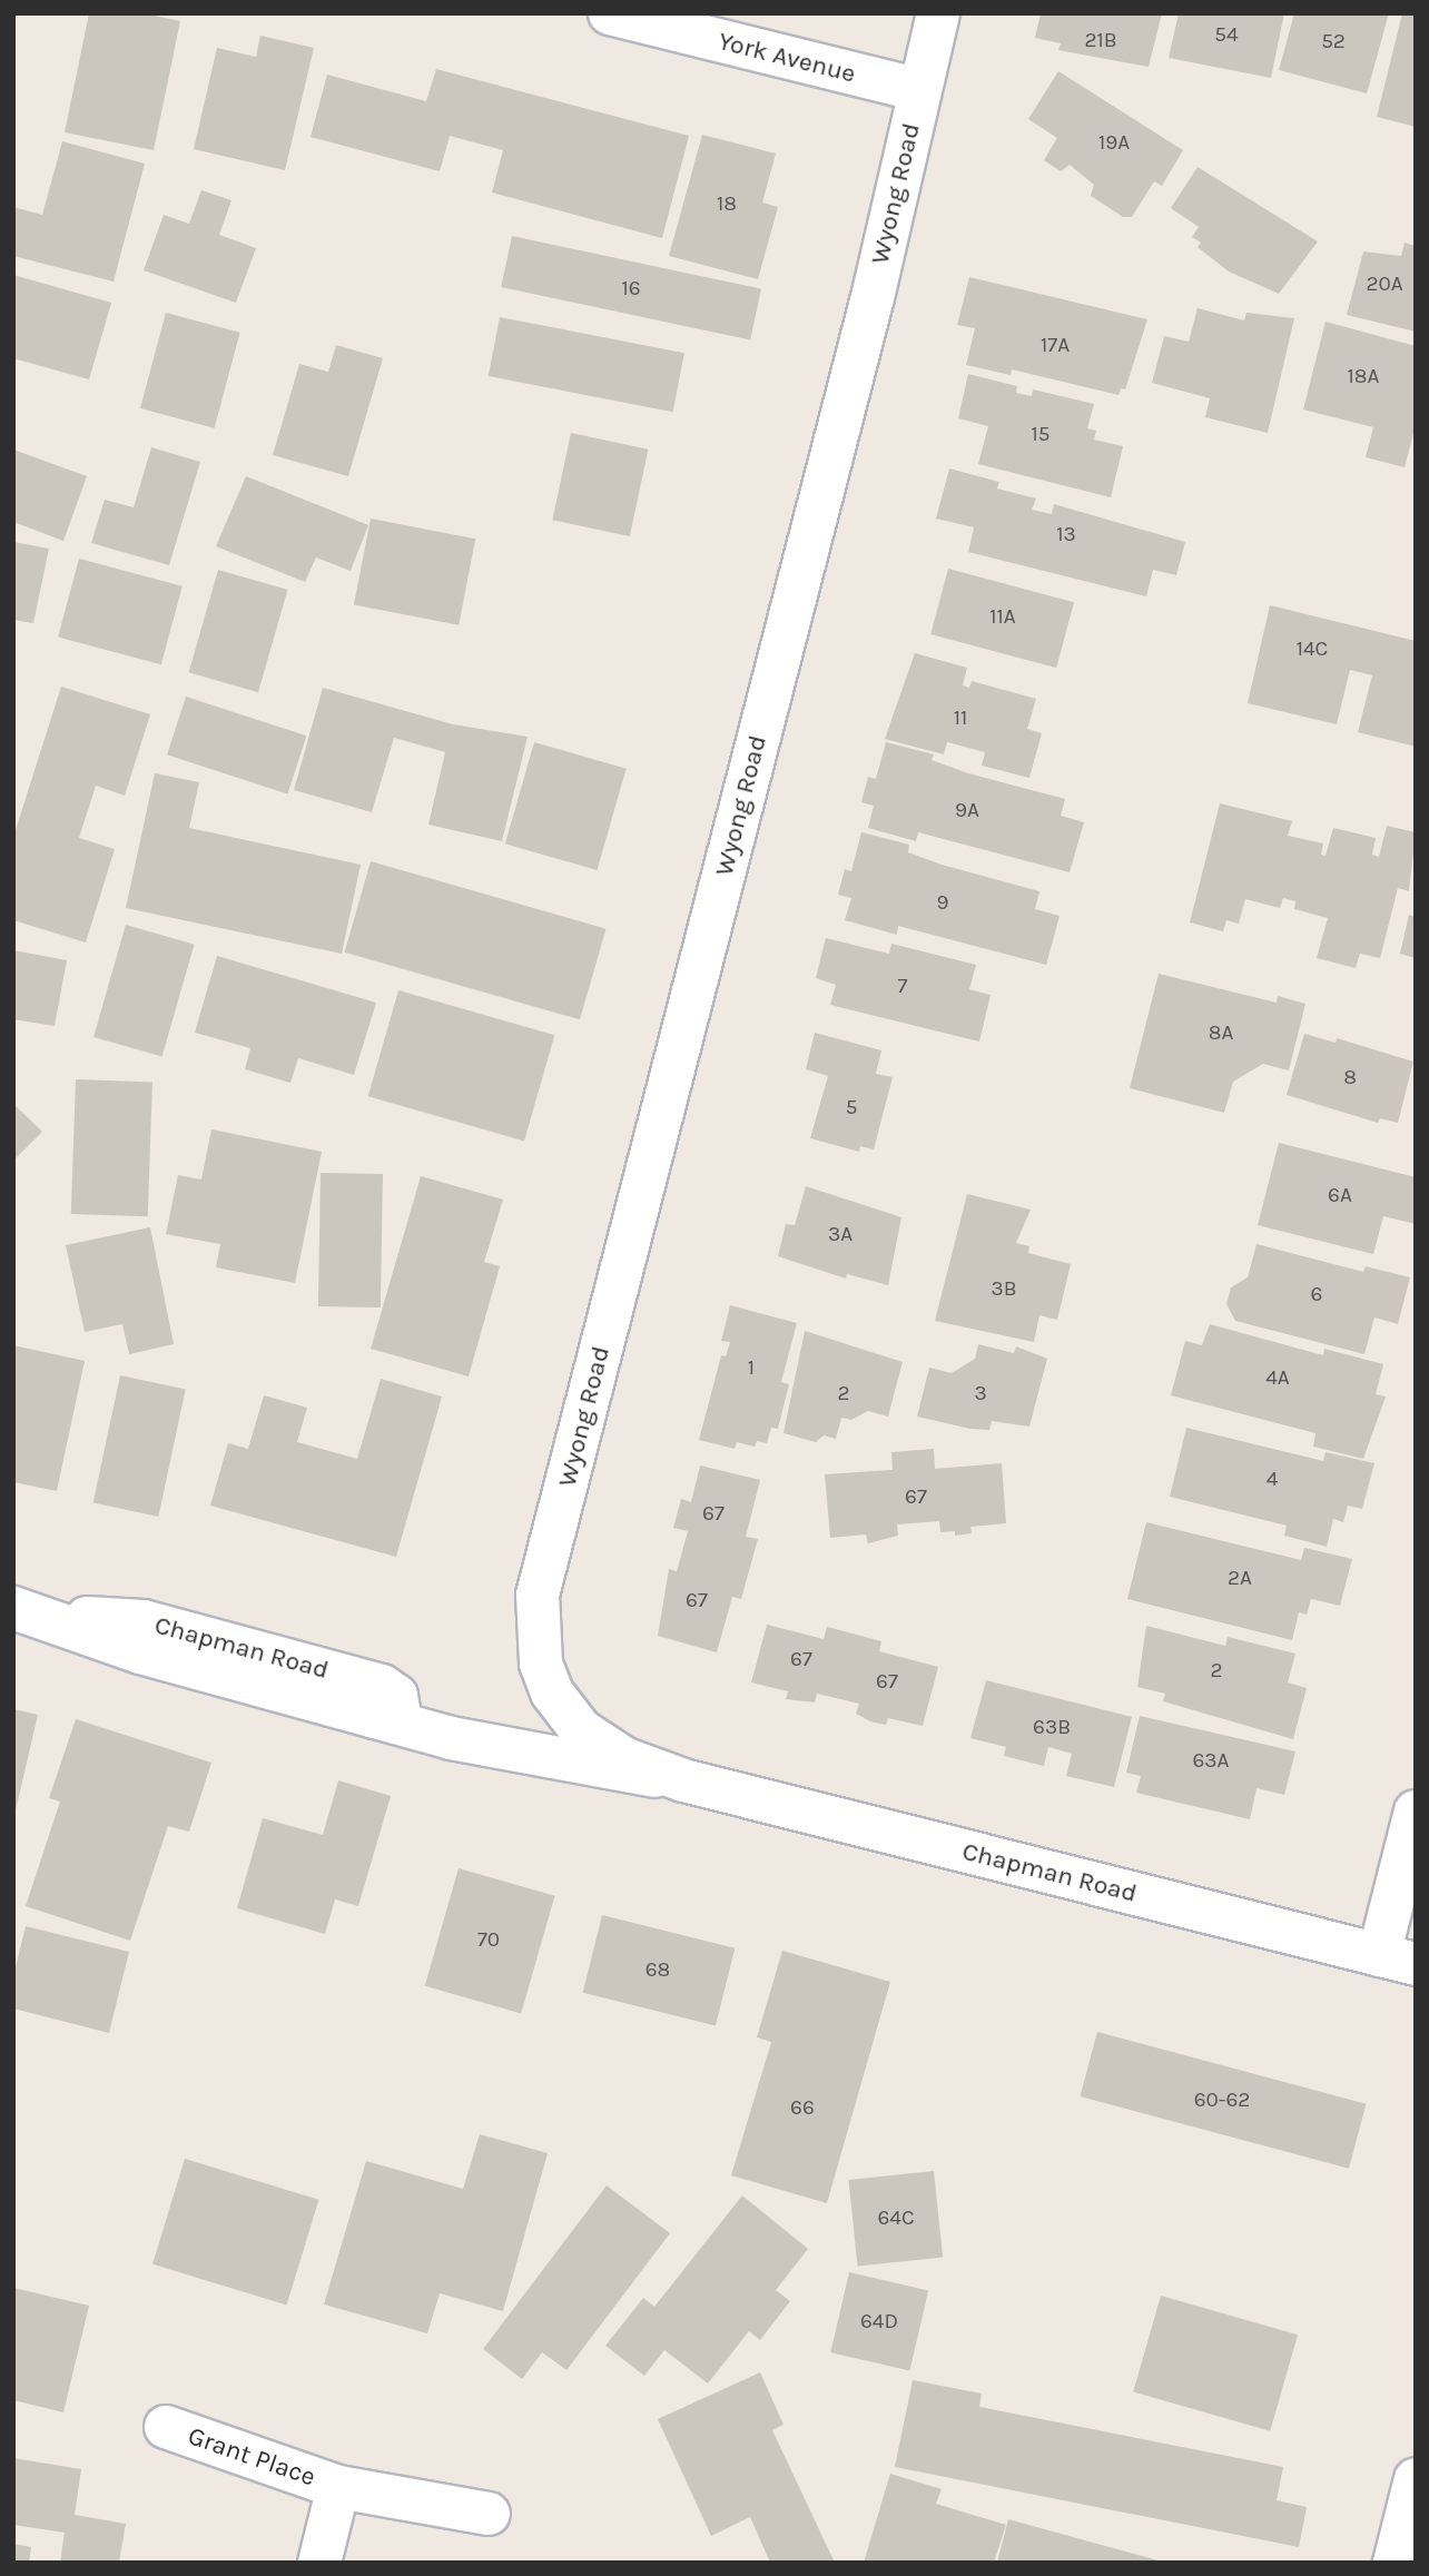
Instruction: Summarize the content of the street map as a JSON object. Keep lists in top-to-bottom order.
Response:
{
  "streets": {
    "street": [
      "York Avenue",
      "Wyong Road",
      "Chapman Road",
      "Grant Place"
    ]
  },
  "crossings": [
    ["York Avenue", "Wyong Road"],
    ["Wyong Road", "Chapman Road"]
  ],
  "house_numbers": [
    "54",
    "21B",
    "52",
    "19A",
    "18",
    "20A",
    "16",
    "17A",
    "18A",
    "15",
    "13",
    "11A",
    "14C",
    "11",
    "9A",
    "9",
    "7",
    "8A",
    "8",
    "5",
    "6A",
    "3A",
    "3B",
    "6",
    "1",
    "4A",
    "2",
    "3",
    "4",
    "67",
    "67",
    "2A",
    "67",
    "67",
    "2",
    "67",
    "63B",
    "63A",
    "70",
    "68",
    "60-62",
    "66",
    "64C",
    "64D"
  ]
}
